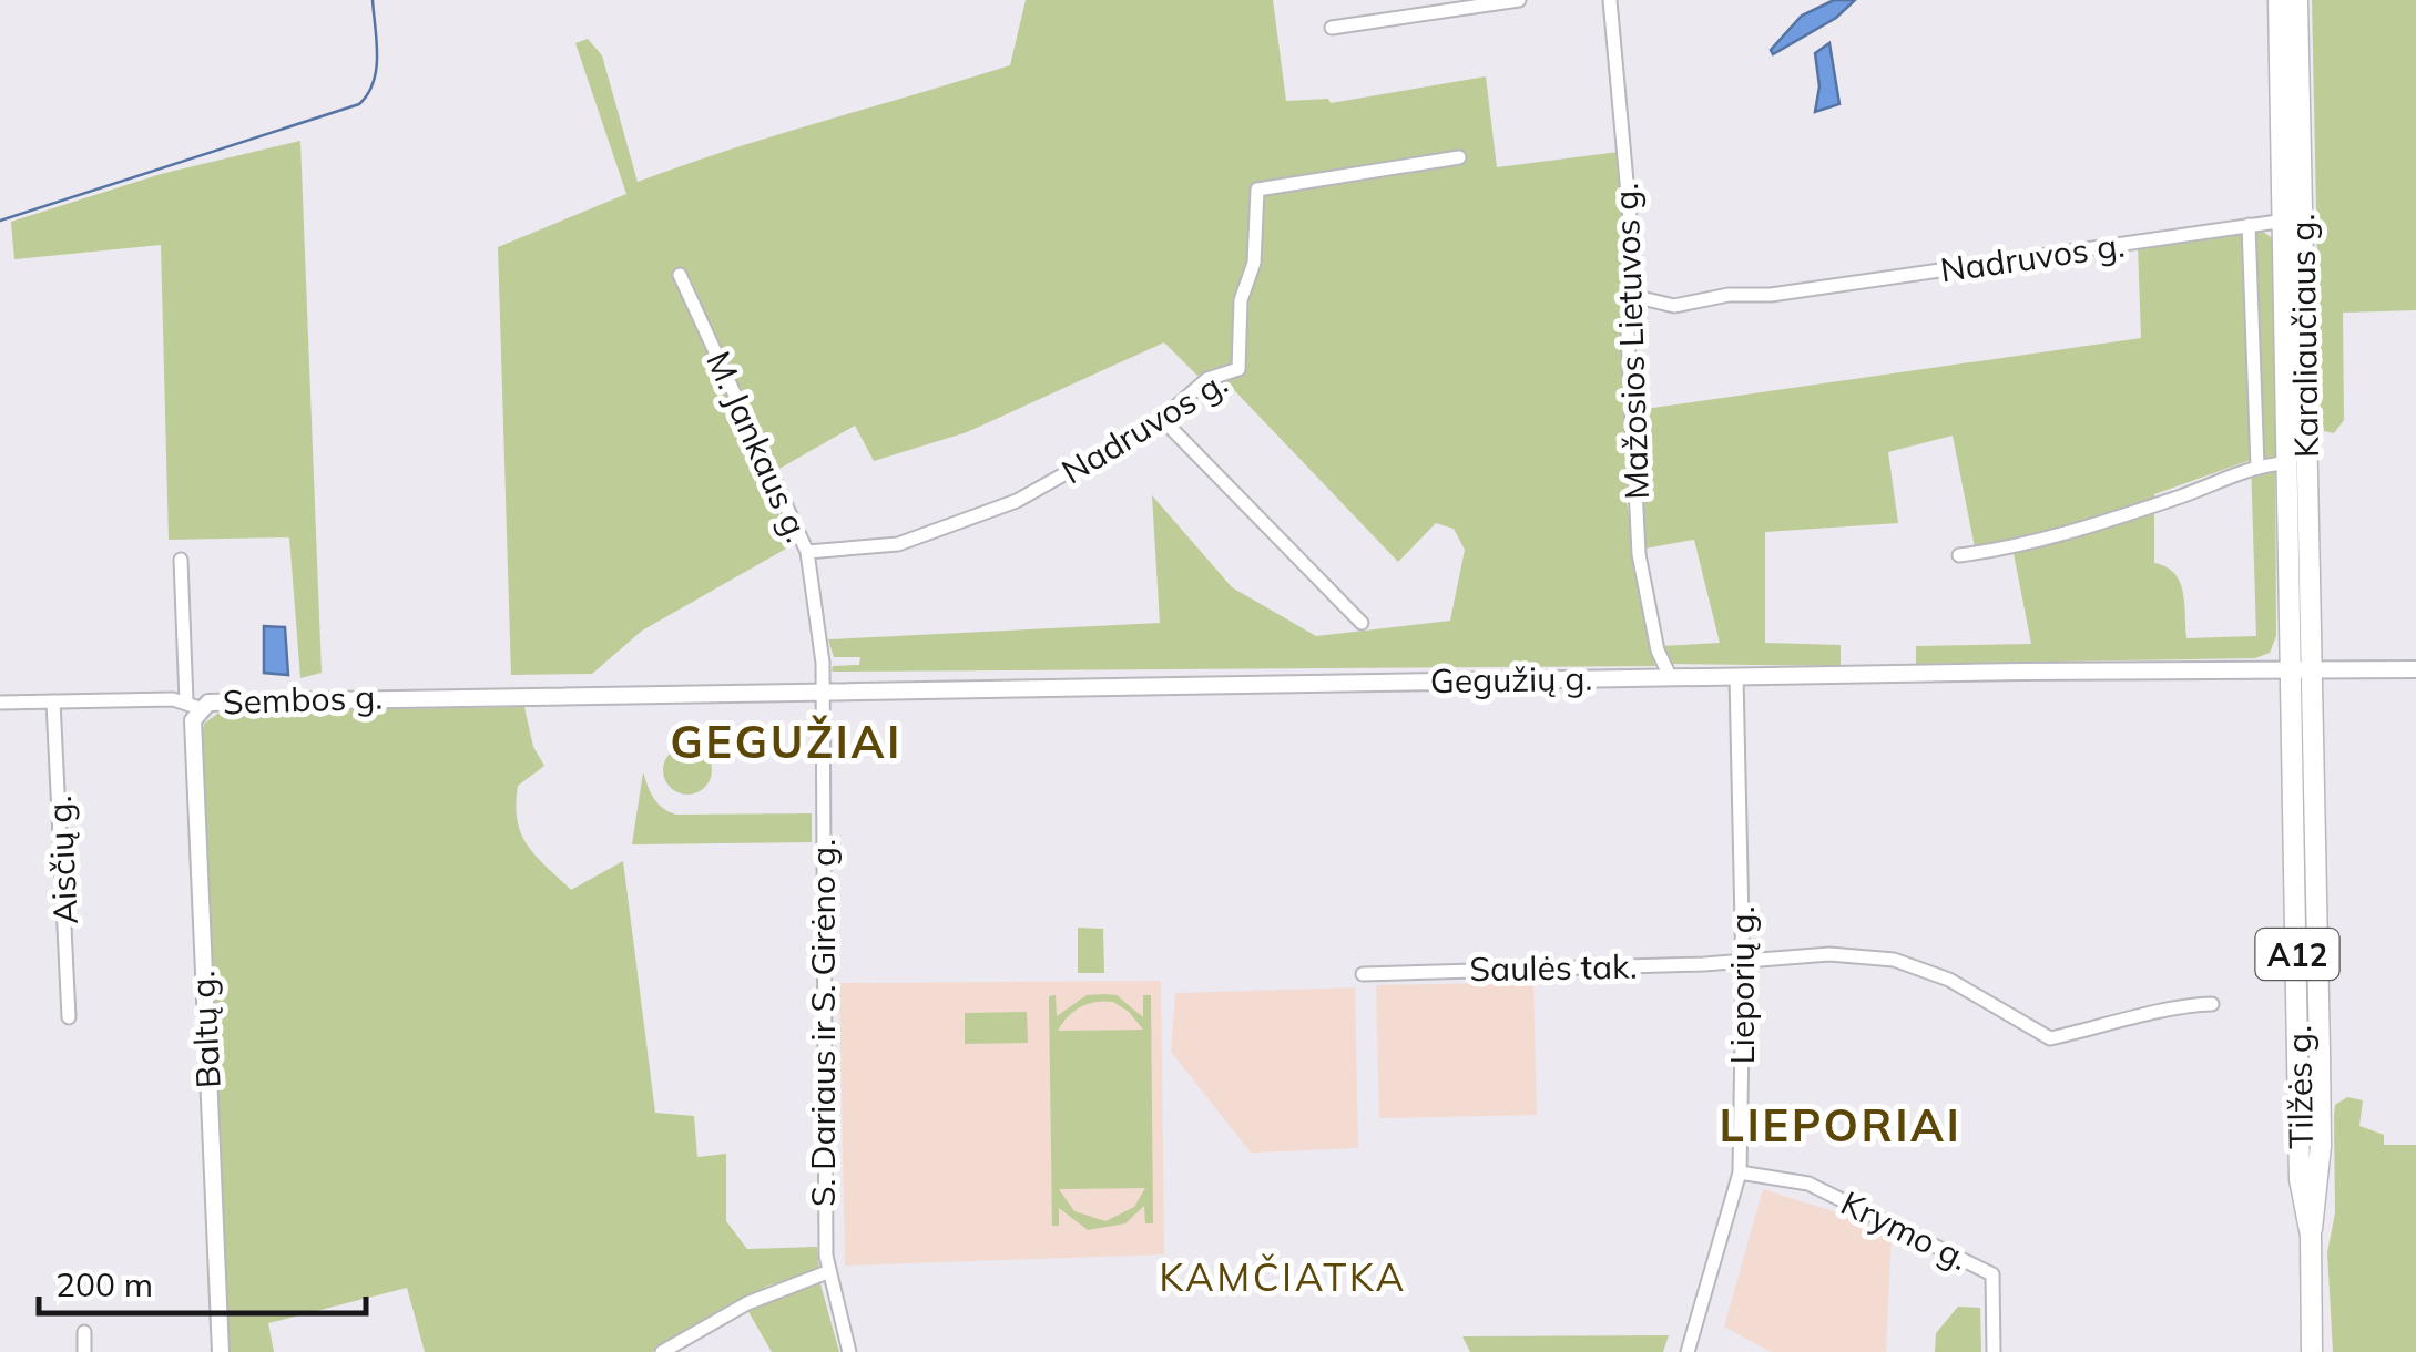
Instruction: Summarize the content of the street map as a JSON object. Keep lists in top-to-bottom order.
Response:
{
  "streets": {
    "highway": ["Karaliaučiaus g.", "A12", "Tilžės g."],
    "main road": ["Gegužių g.", "Sembos g.", "Baltų g."],
    "street": [
      "Nadruvos g.",
      "Mažosios Lietuvos g.",
      "M. Jankaus g.",
      "Aisčių g.",
      "Saulės tak.",
      "Lieporių g.",
      "S. Dariaus ir S. Girėno g.",
      "Krymo g."
    ]
  },
  "crossings": [
    ["Nadruvos g.", "Karaliaučiaus g."],
    ["Nadruvos g.", "Mažosios Lietuvos g."],
    ["Nadruvos g.", "M. Jankaus g."],
    ["Karaliaučiaus g.", "Gegužių g."],
    ["Karaliaučiaus g.", "Tilžės g."],
    ["Mažosios Lietuvos g.", "Gegužių g."],
    ["M. Jankaus g.", "Gegužių g."],
    ["M. Jankaus g.", "S. Dariaus ir S. Girėno g."],
    ["Gegužių g.", "Sembos g."],
    ["Gegužių g.", "Lieporių g."],
    ["Gegužių g.", "S. Dariaus ir S. Girėno g."],
    ["Gegužių g.", "Tilžės g."],
    ["Sembos g.", "Aisčių g."],
    ["Sembos g.", "Baltų g."],
    ["Saulės tak.", "Lieporių g."],
    ["Lieporių g.", "Krymo g."]
  ],
  "districts": ["GEGUŽIAI", "LIEPORIAI", "KAMČIATKA"],
  "scale_bar": "200 m"
}
